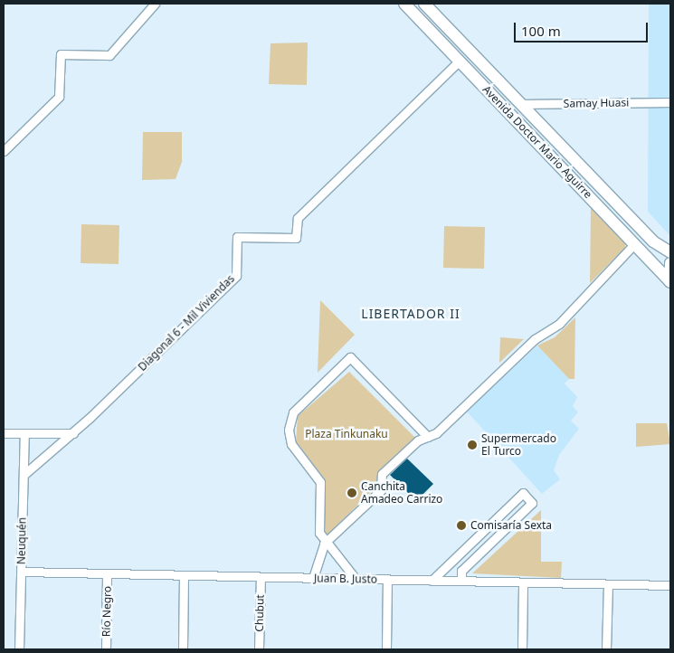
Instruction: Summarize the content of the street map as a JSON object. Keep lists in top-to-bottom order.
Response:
{
  "streets": {
    "main road": ["Avenida Doctor Mario Aguirre"],
    "street": [
      "Samay Huasi",
      "Diagonal 6 - Mil Viviendas",
      "Neuquén",
      "Juan B. Justo",
      "Río Negro",
      "Chubut"
    ]
  },
  "crossings": [
    ["Samay Huasi", "Avenida Doctor Mario Aguirre"],
    ["Avenida Doctor Mario Aguirre", "Diagonal 6 - Mil Viviendas"],
    ["Diagonal 6 - Mil Viviendas", "Neuquén"],
    ["Neuquén", "Juan B. Justo"],
    ["Juan B. Justo", "Río Negro"],
    ["Juan B. Justo", "Chubut"]
  ],
  "districts": ["LIBERTADOR II"],
  "parks": ["Plaza Tinkunaku"],
  "places": ["Supermercado El Turco", "Canchita Amadeo Carrizo", "Comisaría Sexta"],
  "scale_bar": "100 m"
}
